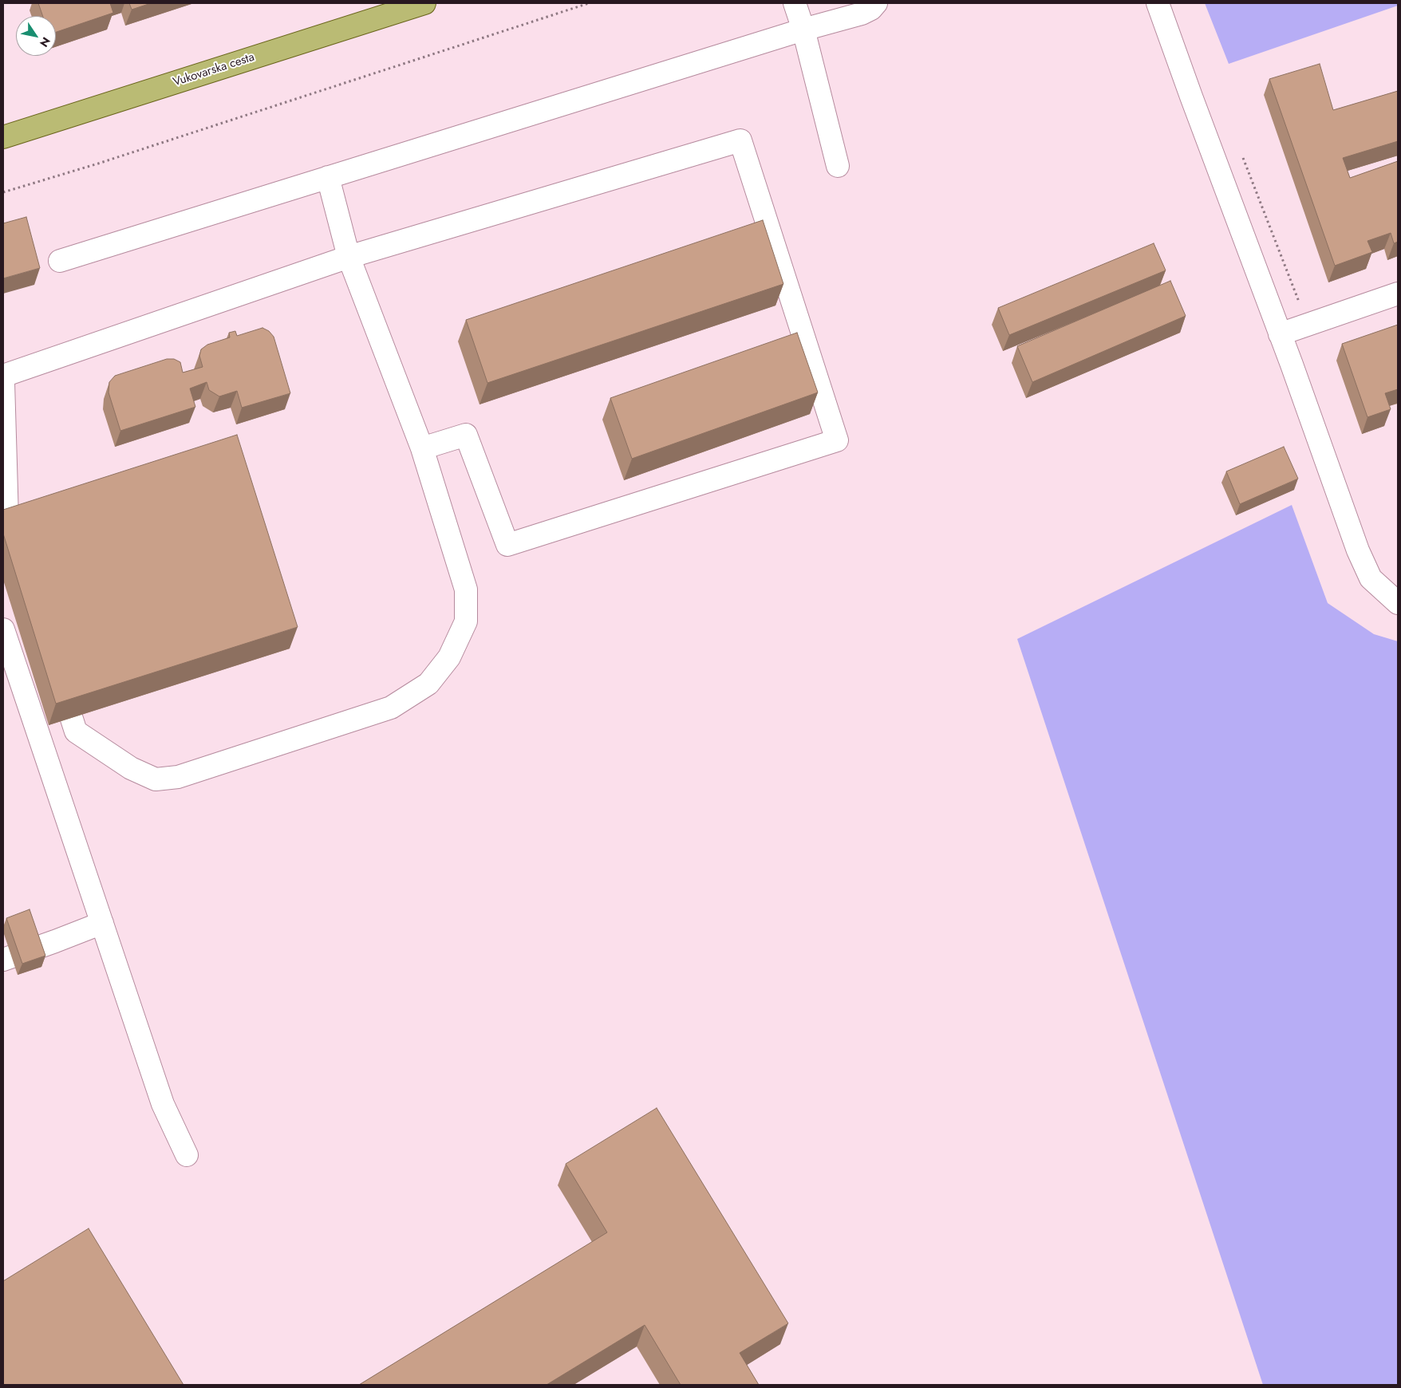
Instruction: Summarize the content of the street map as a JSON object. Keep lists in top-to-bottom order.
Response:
{
  "streets": {
    "main road": ["Vukovarska cesta"]
  },
  "north": "bottom right"
}
